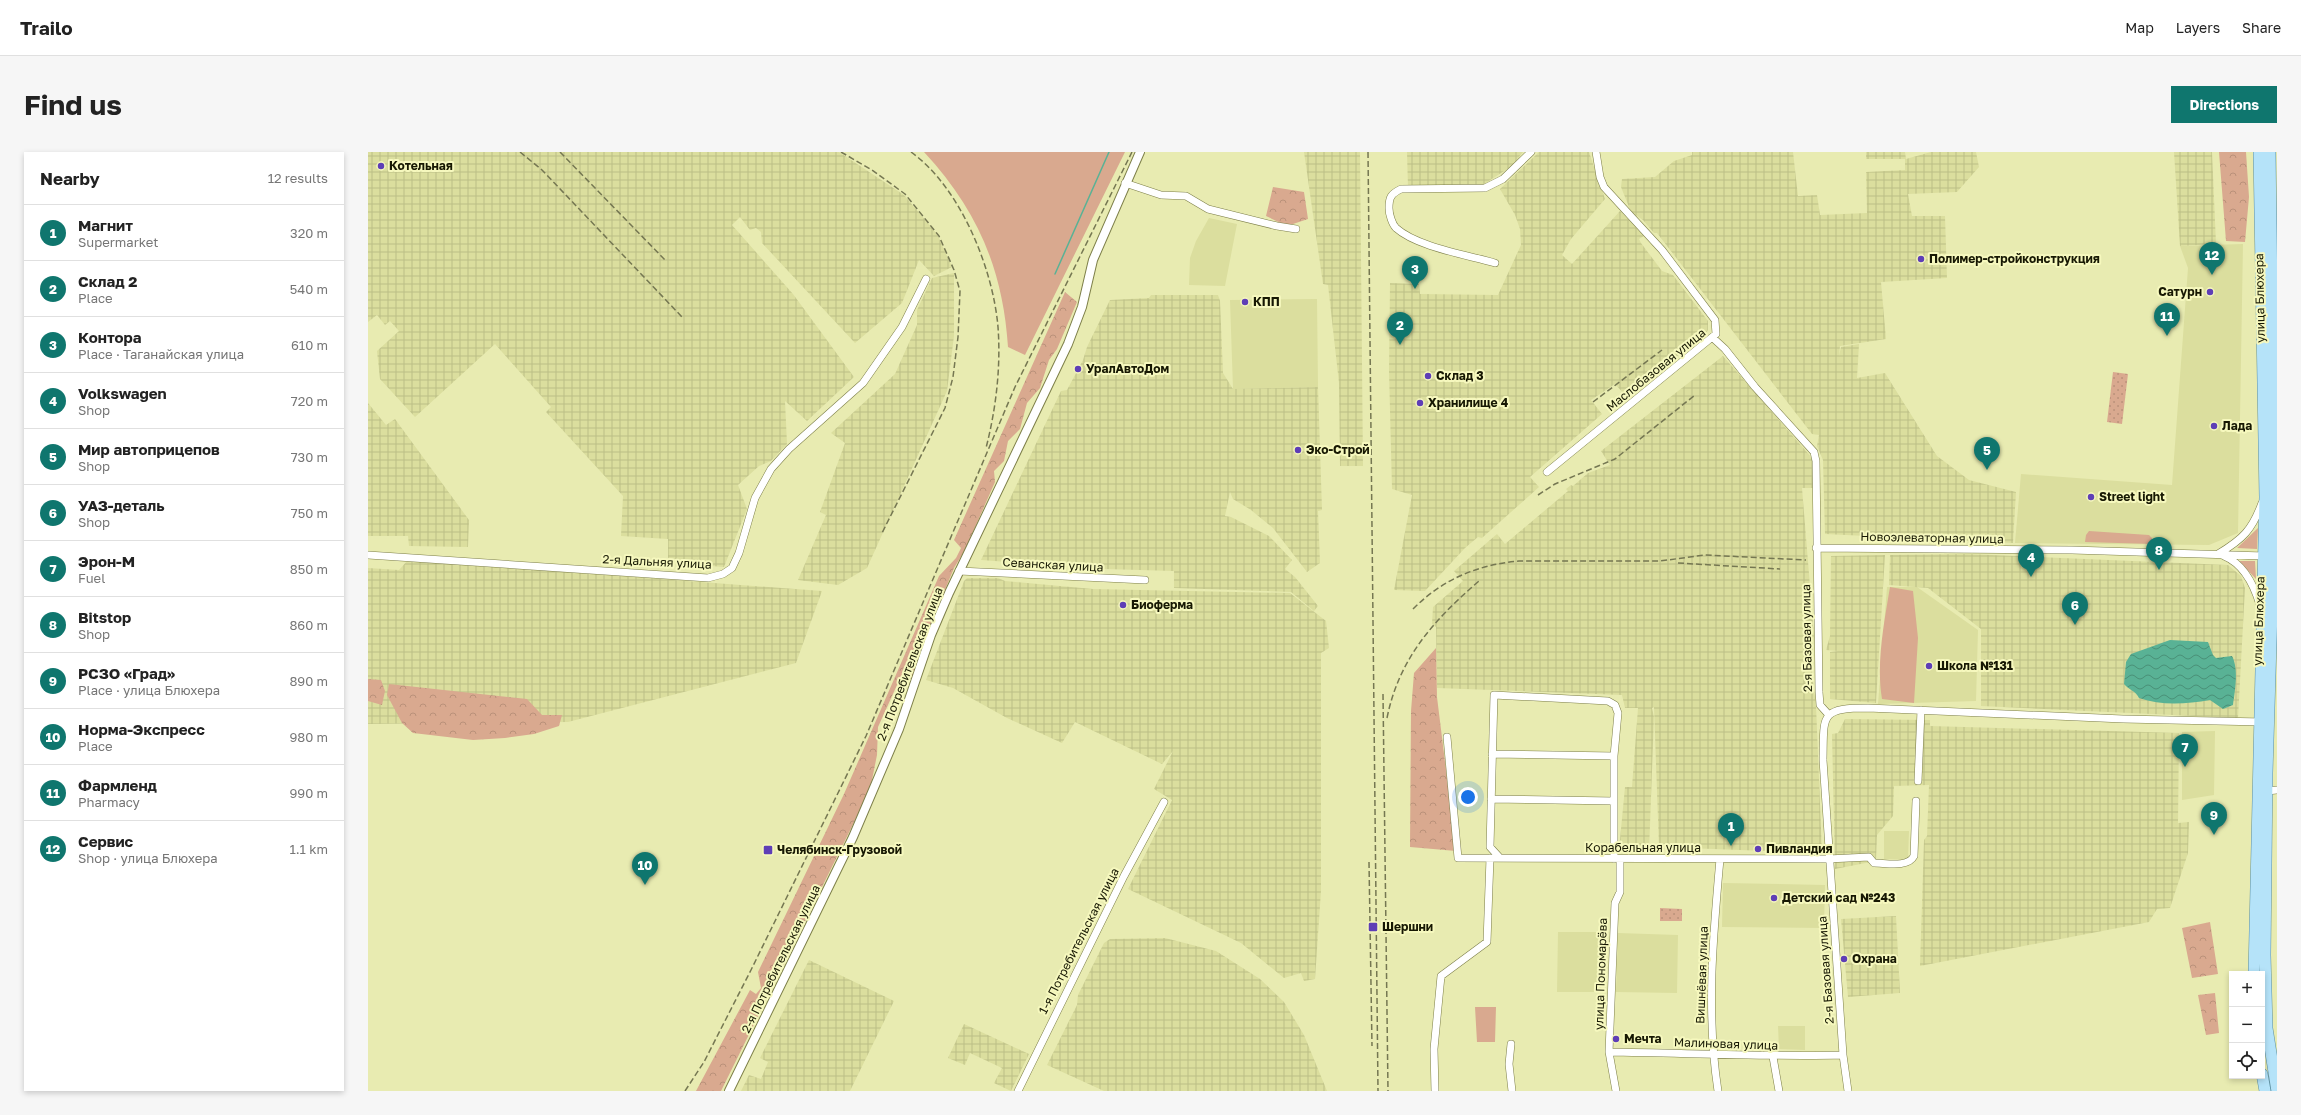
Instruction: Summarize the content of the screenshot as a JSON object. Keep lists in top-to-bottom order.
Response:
{
  "streets": {
    "main road": ["улица Блюхера"],
    "street": [
      "Маслобазовая улица",
      "Новоэлеваторная улица",
      "2-я Дальняя улица",
      "Севанская улица",
      "2-я Базовая улица",
      "2-я Потребительская улица",
      "Корабельная улица",
      "1-я Потребительская улица",
      "улица Пономарёва",
      "Вишнёвая улица",
      "Малиновая улица"
    ]
  },
  "crossings": [
    ["улица Блюхера", "Новоэлеваторная улица"],
    ["Маслобазовая улица", "2-я Базовая улица"],
    ["Новоэлеваторная улица", "2-я Базовая улица"],
    ["Севанская улица", "2-я Потребительская улица"],
    ["2-я Базовая улица", "Корабельная улица"],
    ["2-я Базовая улица", "Малиновая улица"],
    ["Корабельная улица", "улица Пономарёва"],
    ["Корабельная улица", "Вишнёвая улица"],
    ["улица Пономарёва", "Малиновая улица"],
    ["Вишнёвая улица", "Малиновая улица"]
  ],
  "places": {
    "other": [
      "Котельная",
      "Полимер-стройконструкция",
      "Сатурн",
      "КПП",
      "УралАвтоДом",
      "Склад 3",
      "Хранилище 4",
      "Лада",
      "Эко-Строй",
      "Street light",
      "Биоферма",
      "Школа №131",
      "Пивландия",
      "Детский сад №243",
      "Охрана",
      "Мечта"
    ],
    "transit": ["Челябинск-Грузовой", "Шершни"]
  },
  "page": {
    "header": "Trailo",
    "nav": ["Map", "Layers", "Share"],
    "buttons": "Directions",
    "title": "Find us",
    "heading": ["Nearby", "12 results"],
    "list": [
      {
        "mark": "1",
        "name": "Магнит",
        "note": "Supermarket",
        "value": "320 m"
      },
      {
        "mark": "2",
        "name": "Склад 2",
        "note": "Place",
        "value": "540 m"
      },
      {
        "mark": "3",
        "name": "Контора",
        "note": "Place · Таганайская улица",
        "value": "610 m"
      },
      {
        "mark": "4",
        "name": "Volkswagen",
        "note": "Shop",
        "value": "720 m"
      },
      {
        "mark": "5",
        "name": "Мир автоприцепов",
        "note": "Shop",
        "value": "730 m"
      },
      {
        "mark": "6",
        "name": "УАЗ-деталь",
        "note": "Shop",
        "value": "750 m"
      },
      {
        "mark": "7",
        "name": "Эрон-М",
        "note": "Fuel",
        "value": "850 m"
      },
      {
        "mark": "8",
        "name": "Bitstop",
        "note": "Shop",
        "value": "860 m"
      },
      {
        "mark": "9",
        "name": "РСЗО «Град»",
        "note": "Place · улица Блюхера",
        "value": "890 m"
      },
      {
        "mark": "10",
        "name": "Норма-Экспресс",
        "note": "Place",
        "value": "980 m"
      },
      {
        "mark": "11",
        "name": "Фармленд",
        "note": "Pharmacy",
        "value": "990 m"
      },
      {
        "mark": "12",
        "name": "Сервис",
        "note": "Shop · улица Блюхера",
        "value": "1.1 km"
      }
    ],
    "pins": [
      "12",
      "3",
      "11",
      "2",
      "5",
      "8",
      "4",
      "6",
      "7",
      "9",
      "1",
      "10"
    ],
    "map_buttons": ["+", "−"]
  }
}
